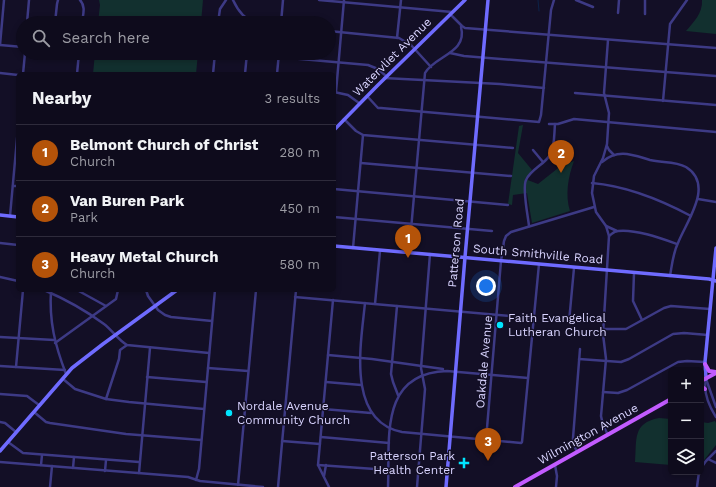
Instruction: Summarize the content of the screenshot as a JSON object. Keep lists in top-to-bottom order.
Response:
{
  "streets": {
    "main road": [
      "Watervliet Avenue",
      "Patterson Road",
      "South Smithville Road",
      "Wilmington Avenue"
    ],
    "street": ["Oakdale Avenue"]
  },
  "crossings": [
    ["Patterson Road", "South Smithville Road"],
    ["South Smithville Road", "Oakdale Avenue"]
  ],
  "places": {
    "other": ["Faith Evangelical Lutheran Church", "Nordale Avenue Community Church"],
    "health": ["Patterson Park Health Center"]
  },
  "page": {
    "search": "Search here",
    "heading": ["Nearby", "3 results"],
    "list": [
      {
        "mark": "1",
        "name": "Belmont Church of Christ",
        "note": "Church",
        "value": "280 m"
      },
      {
        "mark": "2",
        "name": "Van Buren Park",
        "note": "Park",
        "value": "450 m"
      },
      {
        "mark": "3",
        "name": "Heavy Metal Church",
        "note": "Church",
        "value": "580 m"
      }
    ],
    "pins": ["2", "1", "3"],
    "map_buttons": ["+", "−"]
  }
}
